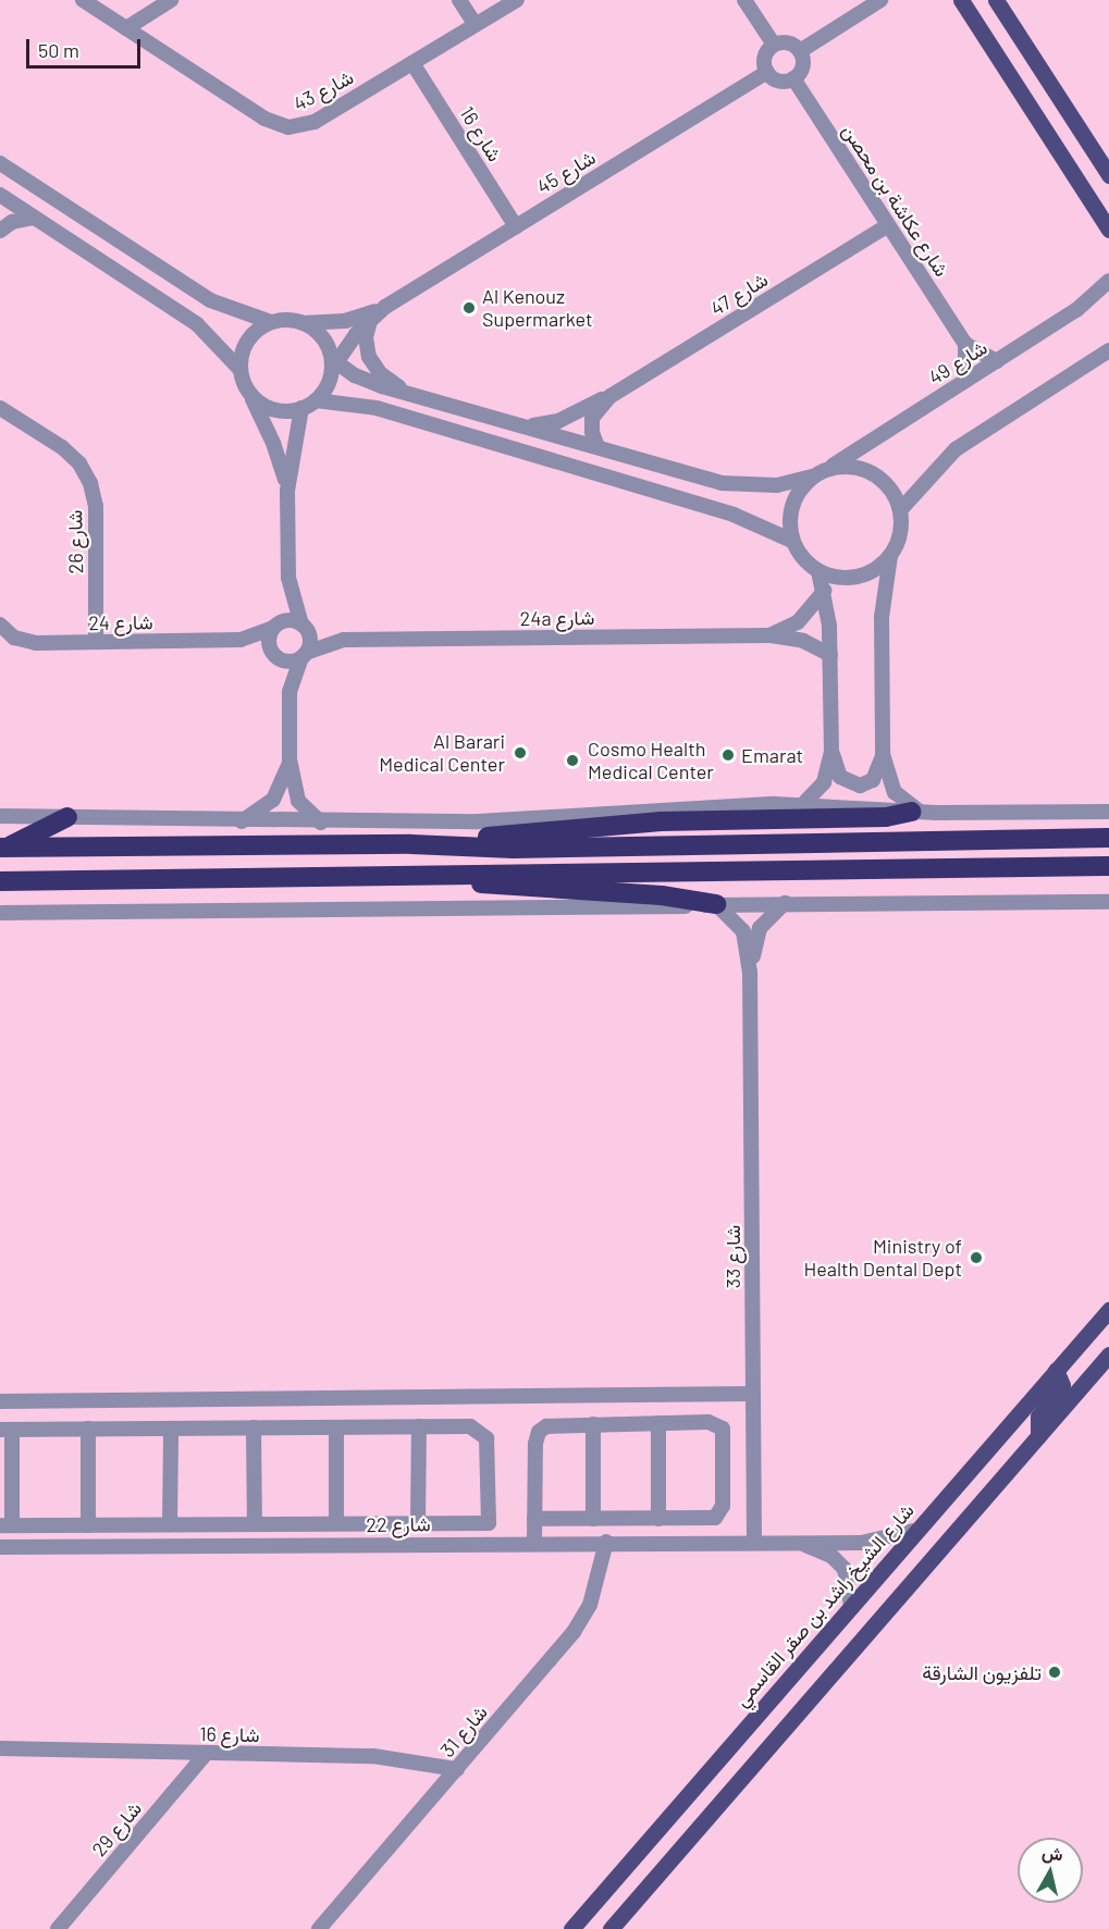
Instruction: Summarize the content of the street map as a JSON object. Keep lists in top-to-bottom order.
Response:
{
  "streets": {
    "main road": ["شارع الشيخ راشد بن صقر القاسمي"],
    "street": [
      "شارع 43",
      "شارع 16",
      "شارع 45",
      "شارع عكاشة بن محصن",
      "شارع 47",
      "شارع 49",
      "شارع 26",
      "24a شارع",
      "شارع 24",
      "شارع 33",
      "شارع 22",
      "شارع 31",
      "شارع 29"
    ]
  },
  "crossings": [
    ["شارع 43", "شارع 16"],
    ["شارع 16", "شارع 45"],
    ["شارع 16", "شارع 31"],
    ["شارع 16", "شارع 29"],
    ["شارع 45", "شارع عكاشة بن محصن"],
    ["شارع عكاشة بن محصن", "شارع 47"],
    ["شارع عكاشة بن محصن", "شارع 49"],
    ["شارع 26", "شارع 24"],
    ["24a شارع", "شارع 24"],
    ["شارع 33", "شارع 22"],
    ["شارع 22", "شارع الشيخ راشد بن صقر القاسمي"],
    ["شارع 22", "شارع 31"]
  ],
  "places": [
    "Al Kenouz Supermarket",
    "Al Barari Medical Center",
    "Emarat",
    "Cosmo Health Medical Center",
    "Ministry of Health Dental Dept",
    "تلفزيون الشارقة"
  ],
  "scale_bar": "50 m",
  "north": "top"
}
